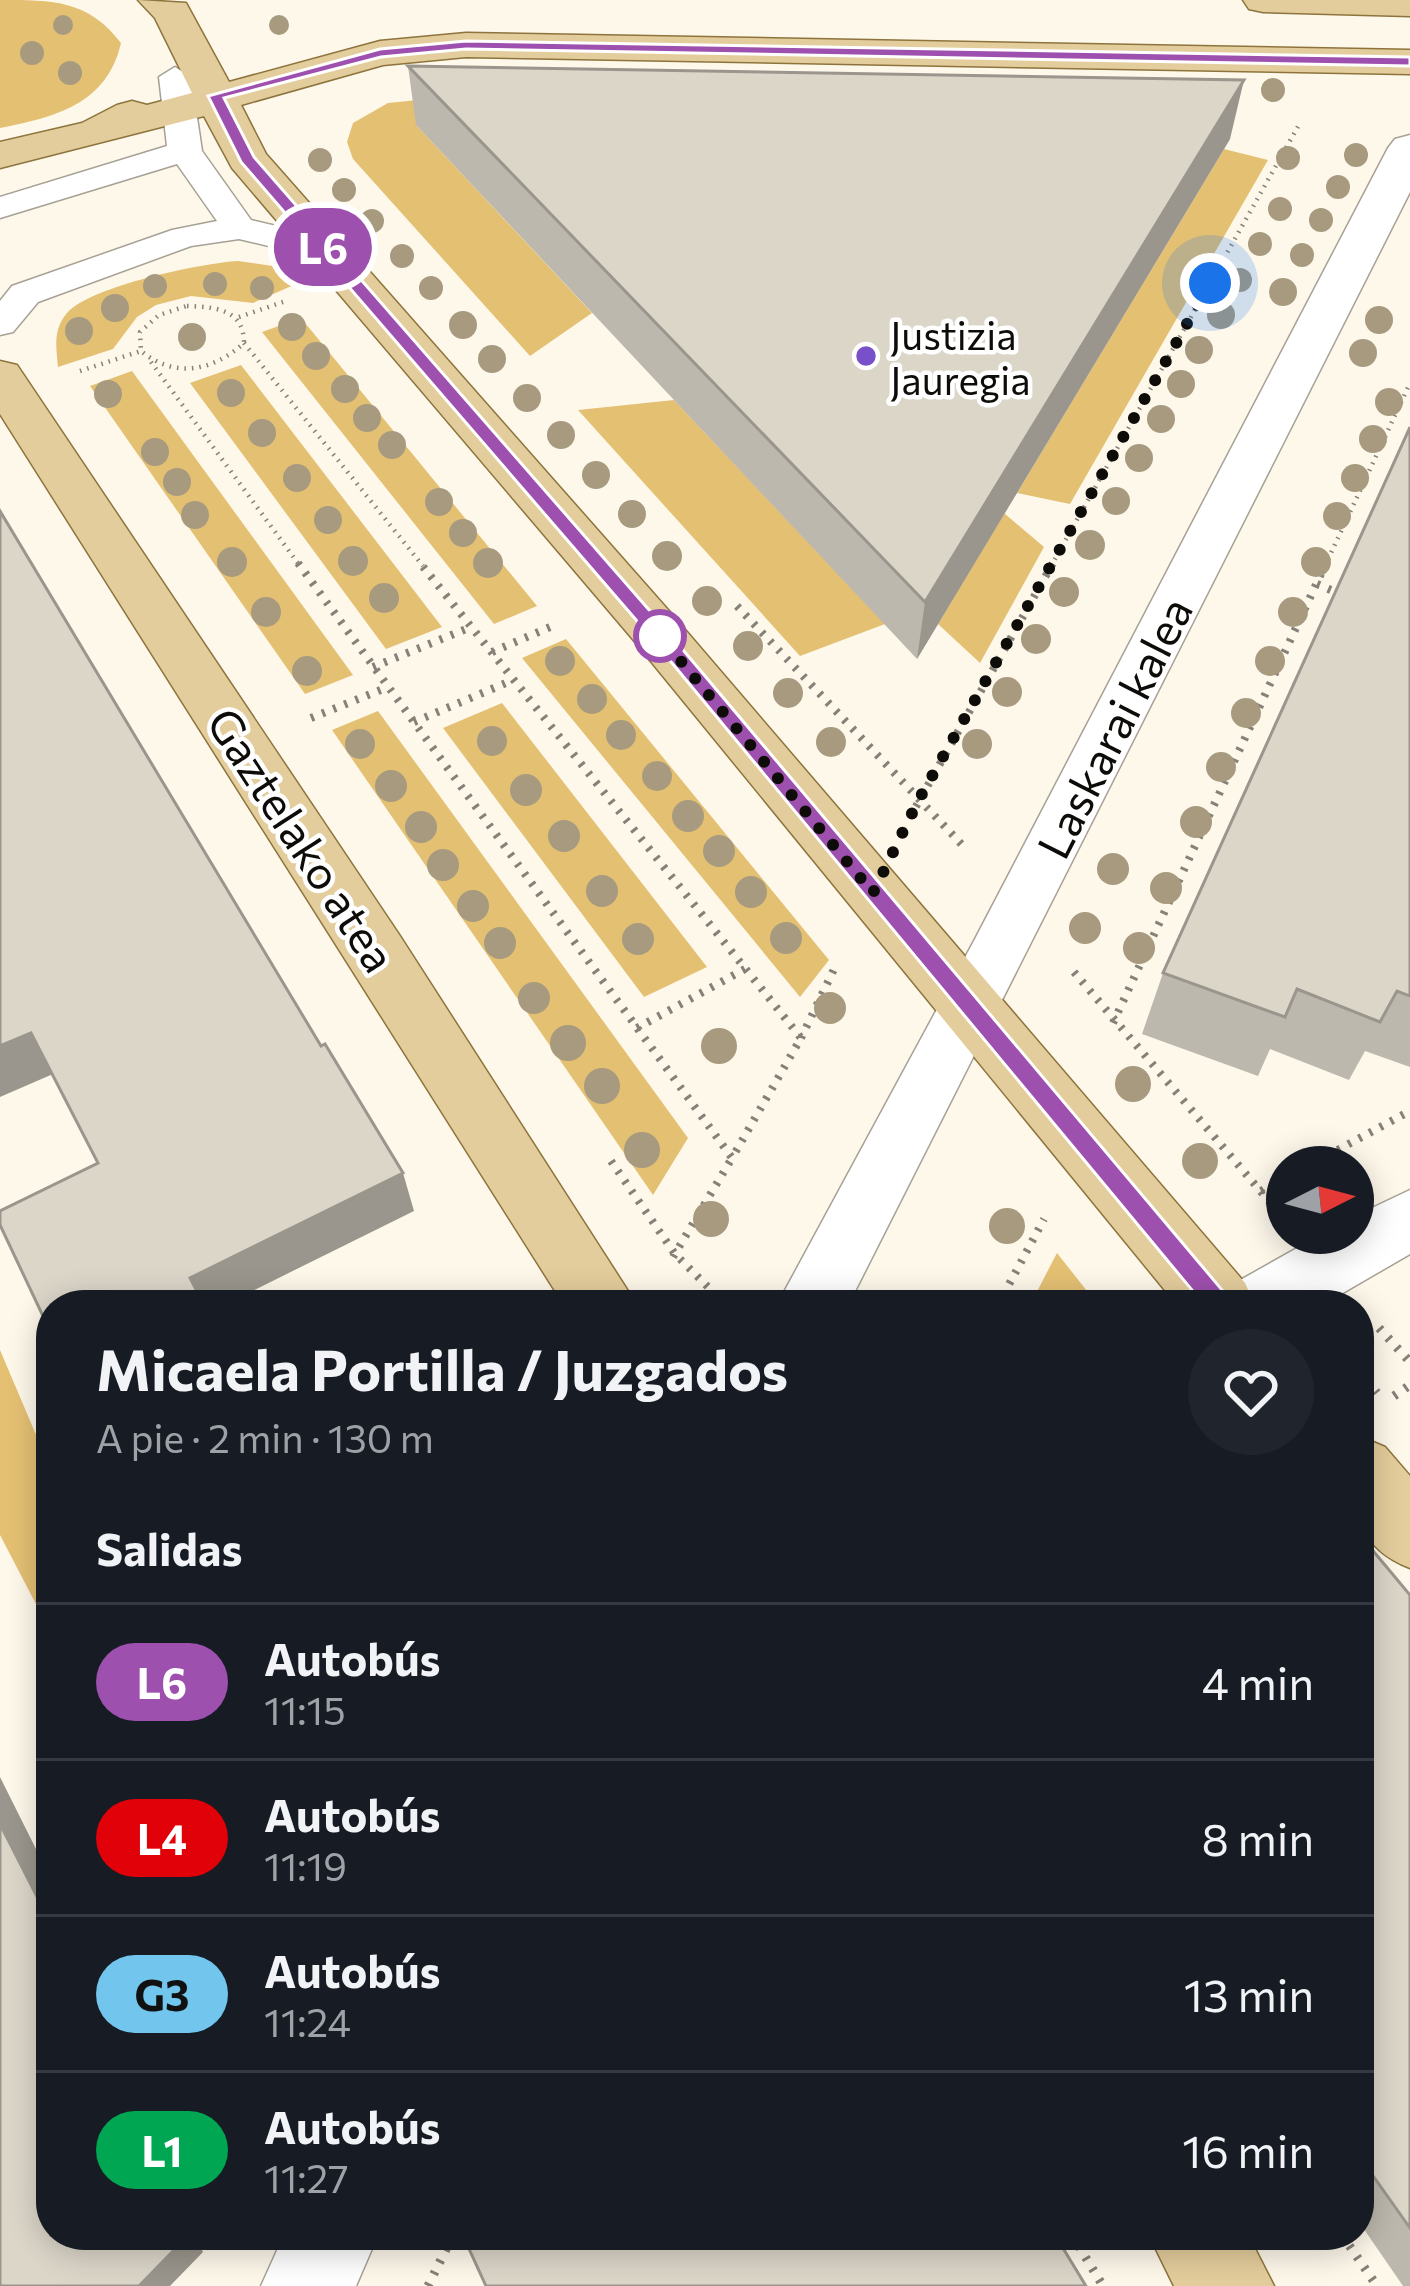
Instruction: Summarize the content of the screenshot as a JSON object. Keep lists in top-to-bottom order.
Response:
{
  "streets": {
    "main road": ["Gaztelako atea"],
    "street": ["Laskarai kalea"]
  },
  "places": ["Justizia Jauregia"],
  "lines": ["bus line L6"],
  "north": "right",
  "page": {
    "on_map": "L6",
    "heading": [
      ["Micaela Portilla / Juzgados", "A pie · 2 min · 130 m"],
      "Salidas"
    ],
    "list": [
      {
        "mark": "L6",
        "name": "Autobús",
        "note": "11:15",
        "value": "4 min"
      },
      {
        "mark": "L4",
        "name": "Autobús",
        "note": "11:19",
        "value": "8 min"
      },
      {
        "mark": "G3",
        "name": "Autobús",
        "note": "11:24",
        "value": "13 min"
      },
      {
        "mark": "L1",
        "name": "Autobús",
        "note": "11:27",
        "value": "16 min"
      }
    ]
  }
}
